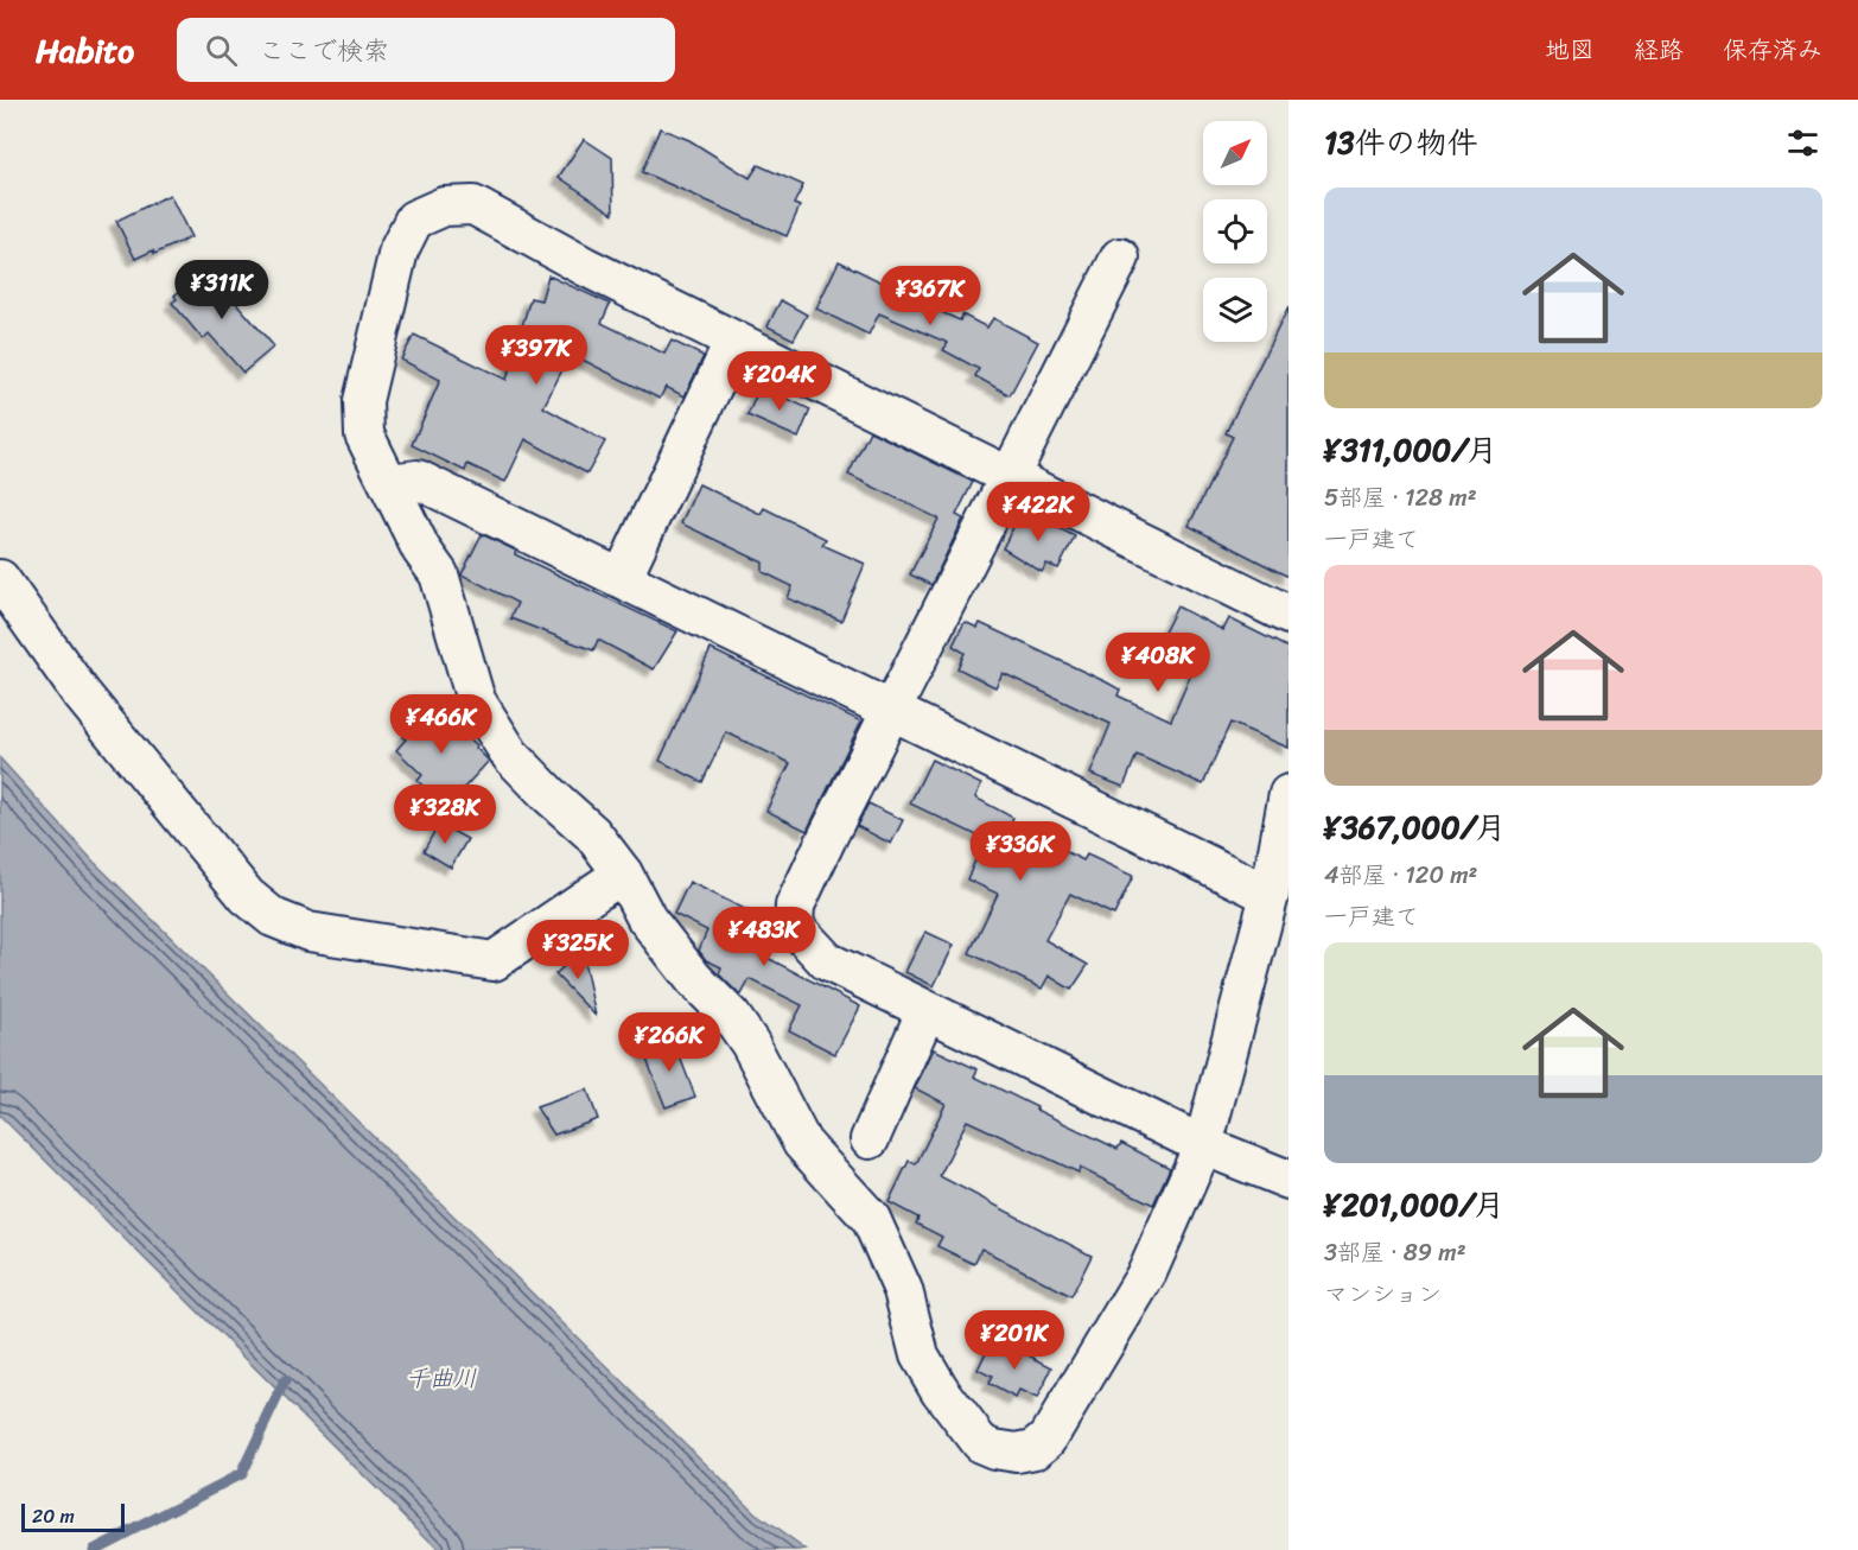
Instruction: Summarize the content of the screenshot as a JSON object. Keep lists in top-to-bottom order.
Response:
{
  "water": ["千曲川"],
  "scale_bar": "20 m",
  "north": "top right",
  "page": {
    "header": "Habito",
    "search": "ここで検索",
    "nav": ["地図", "経路", "保存済み"],
    "heading": "13件の物件",
    "list": [
      {
        "name": "¥311,000/月",
        "note": "5部屋 · 128 m² · 一戸建て"
      },
      {
        "name": "¥367,000/月",
        "note": "4部屋 · 120 m² · 一戸建て"
      },
      {
        "name": "¥201,000/月",
        "note": "3部屋 · 89 m² · マンション"
      }
    ],
    "price": [
      "¥311K",
      "¥367K",
      "¥397K",
      "¥204K",
      "¥422K",
      "¥408K",
      "¥466K",
      "¥328K",
      "¥336K",
      "¥483K",
      "¥325K",
      "¥266K",
      "¥201K"
    ],
    "scale": "20 m"
  }
}
